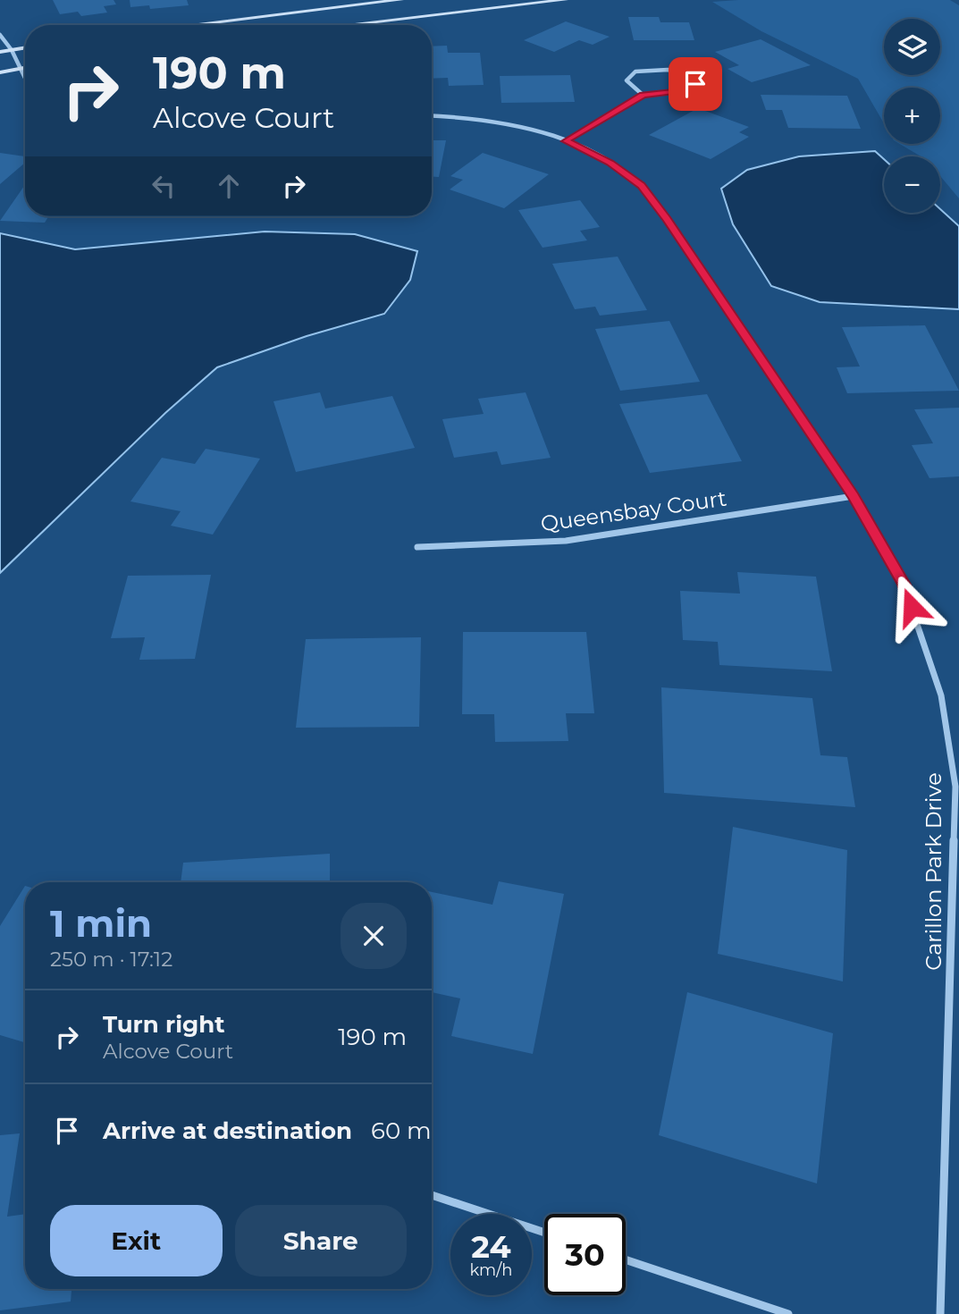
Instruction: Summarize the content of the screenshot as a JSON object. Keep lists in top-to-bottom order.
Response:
{
  "streets": {
    "street": ["Queensbay Court", "Carillon Park Drive"]
  },
  "crossings": [
    ["Queensbay Court", "Carillon Park Drive"]
  ],
  "page": {
    "map_buttons": ["+", "−"],
    "turn": ["190 m", "Alcove Court"],
    "heading": ["1 min", "250 m · 17:12"],
    "list": [
      {
        "name": "Turn right",
        "note": "Alcove Court",
        "value": "190 m"
      },
      {
        "name": "Arrive at destination",
        "value": "60 m"
      }
    ],
    "buttons": ["Exit", "Share"],
    "speed": "24 km/h",
    "limit": "30"
  }
}
